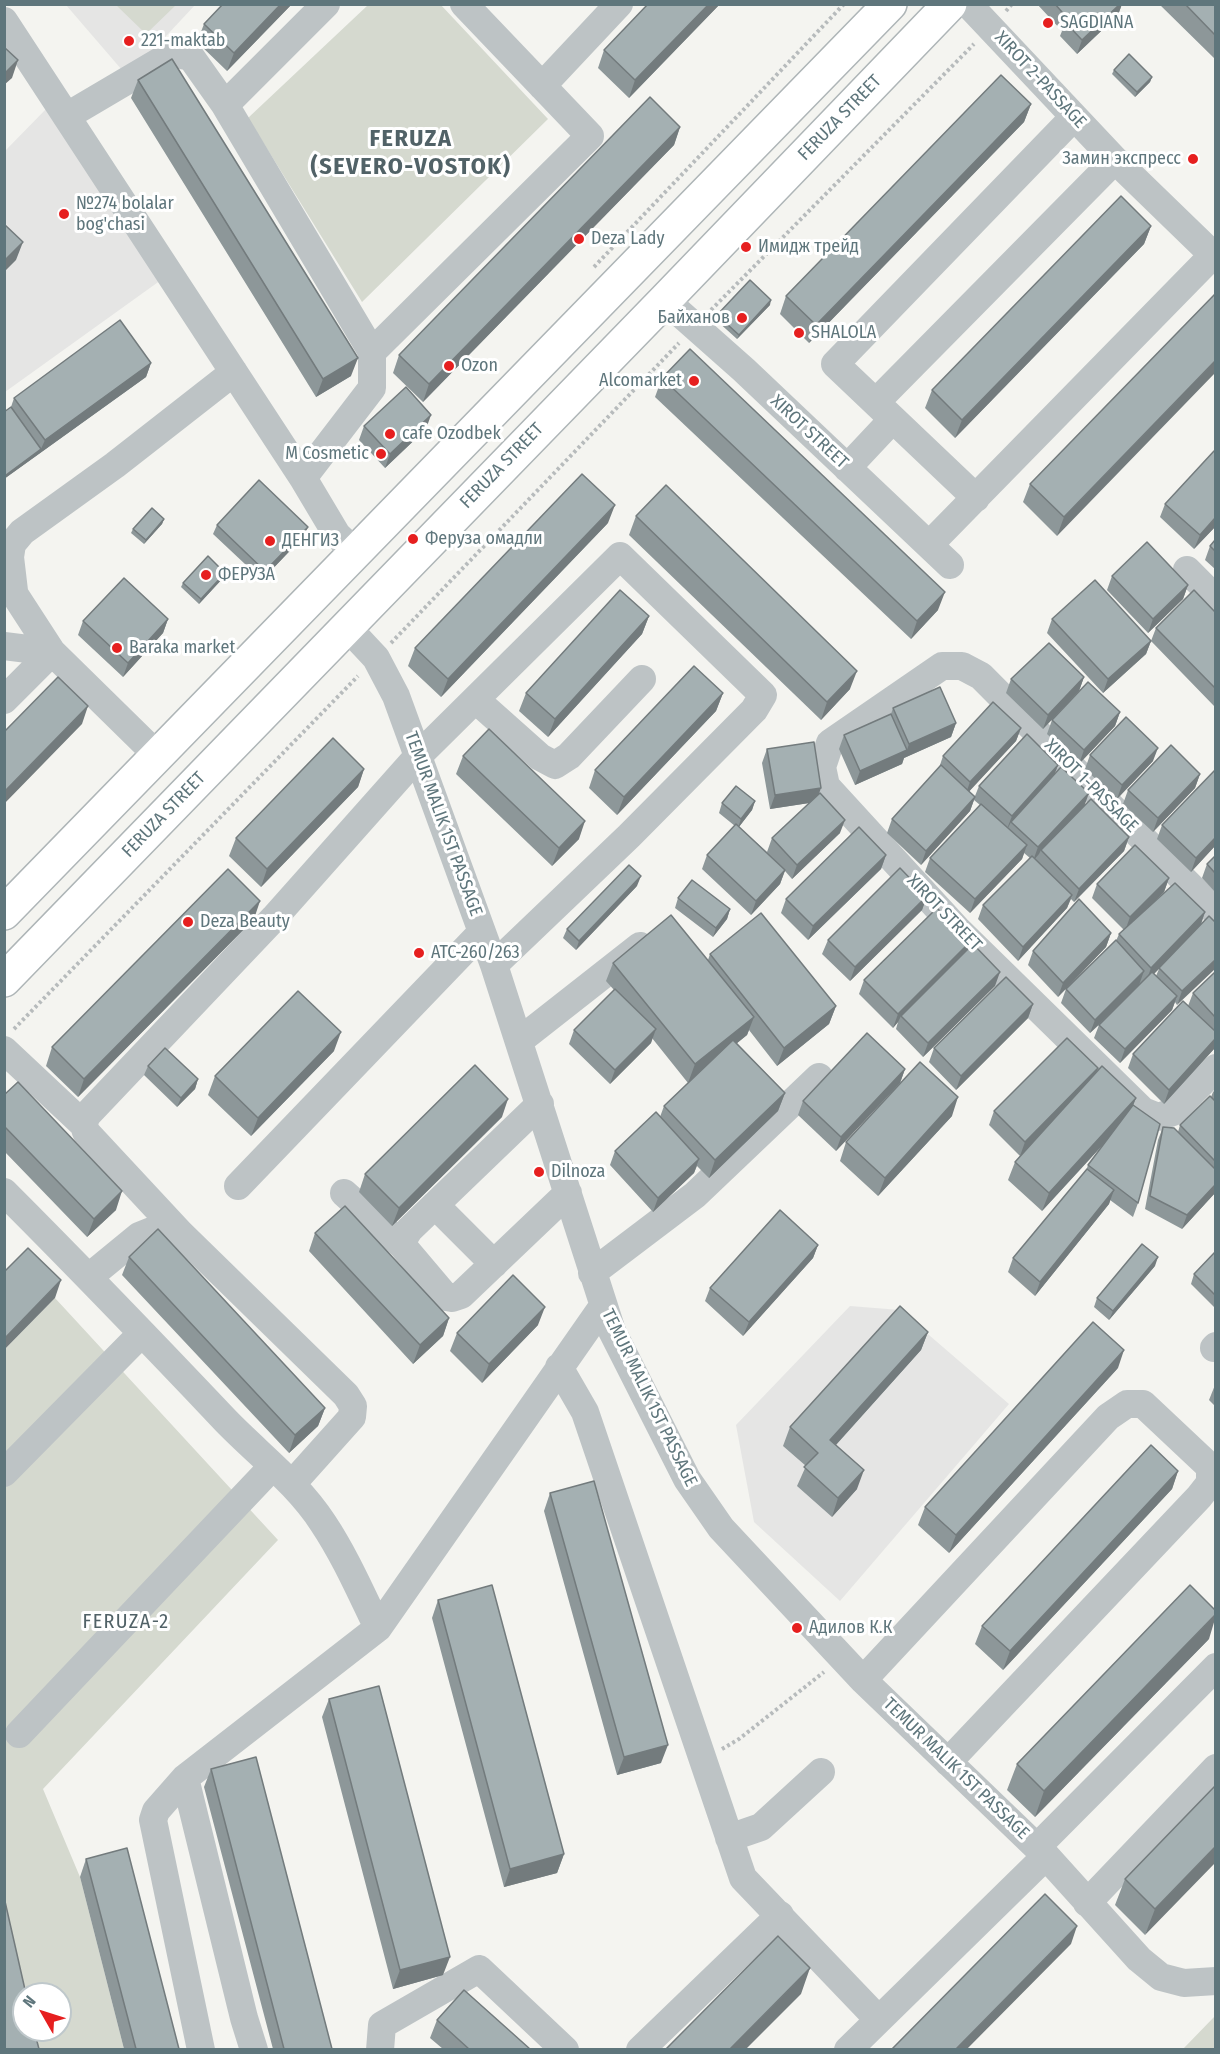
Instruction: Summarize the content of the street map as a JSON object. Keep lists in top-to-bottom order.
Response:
{
  "streets": {
    "main road": ["FERUZA STREET"],
    "street": [
      "XIROT 2-PASSAGE",
      "XIROT STREET",
      "XIROT 1-PASSAGE",
      "TEMUR MALIK 1ST PASSAGE"
    ]
  },
  "crossings": [
    ["FERUZA STREET", "XIROT STREET"],
    ["FERUZA STREET", "TEMUR MALIK 1ST PASSAGE"],
    ["XIROT STREET", "XIROT 1-PASSAGE"]
  ],
  "districts": ["FERUZA (SEVERO-VOSTOK)", "FERUZA-2"],
  "places": [
    "SAGDIANA",
    "221-maktab",
    "Замин экспресс",
    "№274 bolalar bog'chasi",
    "Deza Lady",
    "Имидж трейд",
    "Байханов",
    "SHALOLA",
    "Ozon",
    "Alcomarket",
    "cafe Ozodbek",
    "M Cosmetic",
    "Феруза омадли",
    "ДЕНГИЗ",
    "ФЕРУЗА",
    "Baraka market",
    "Deza Beauty",
    "АТС-260/263",
    "Dilnoza",
    "Адилов К.К"
  ],
  "north": "top left"
}
